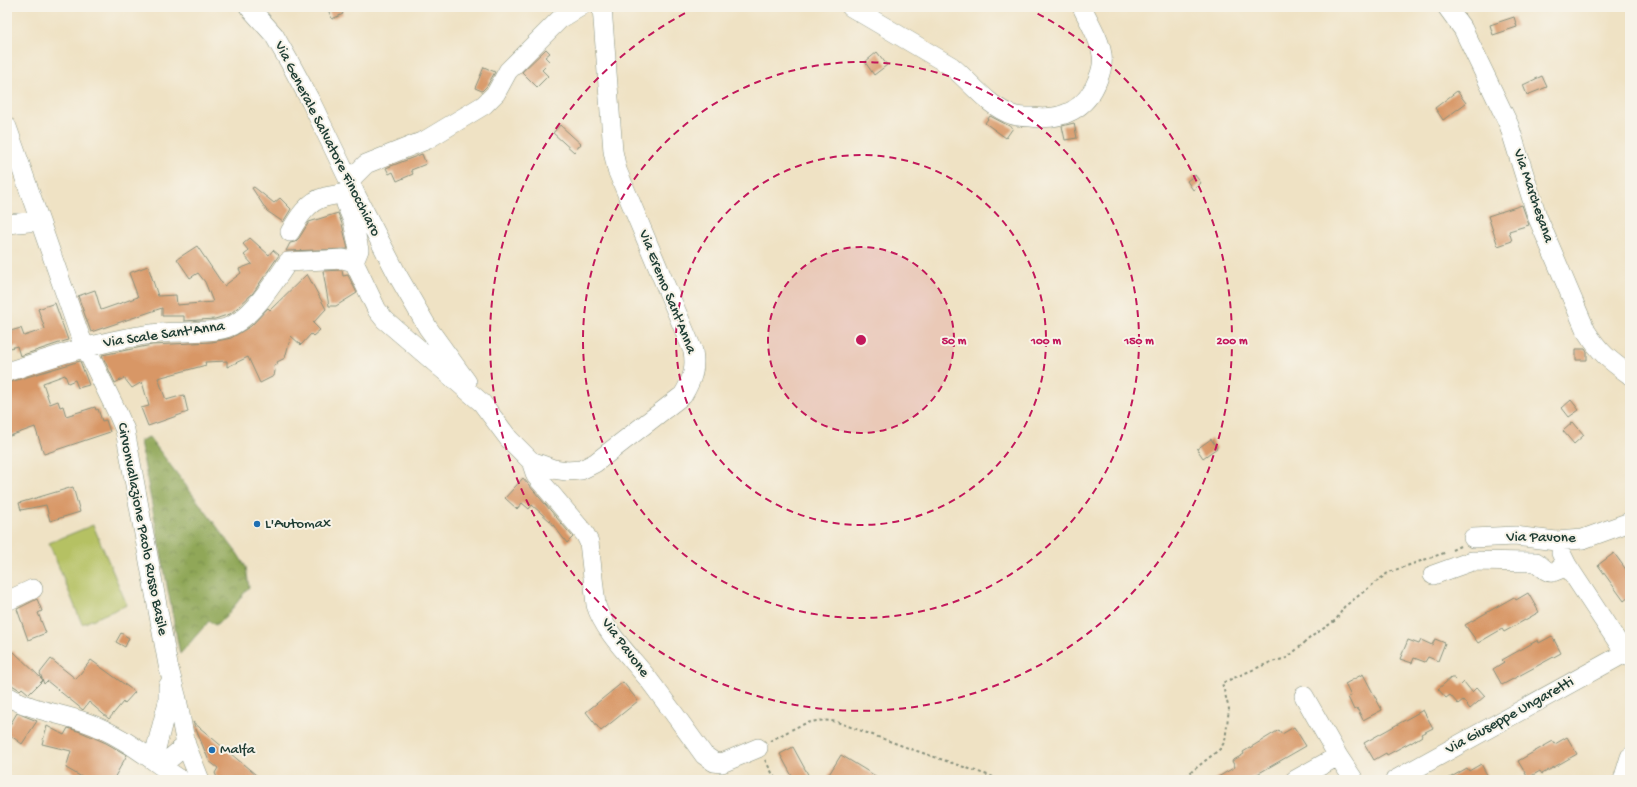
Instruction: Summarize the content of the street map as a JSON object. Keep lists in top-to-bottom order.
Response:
{
  "streets": {
    "street": [
      "Via Generale Salvatore Finocchiaro",
      "Via Marchesana",
      "Via Eremo Sant'Anna",
      "Via Scale Sant'Anna",
      "Cirvonvallazione Paolo Russo Basile",
      "Via Pavone",
      "Via Giuseppe Ungaretti"
    ]
  },
  "crossings": [
    ["Via Eremo Sant'Anna", "Via Scale Sant'Anna"],
    ["Via Eremo Sant'Anna", "Via Pavone"],
    ["Via Scale Sant'Anna", "Cirvonvallazione Paolo Russo Basile"]
  ],
  "places": ["L'Automax", "Malfa"],
  "rings": [
    "50 m",
    "100 m",
    "150 m",
    "200 m"
  ]
}
